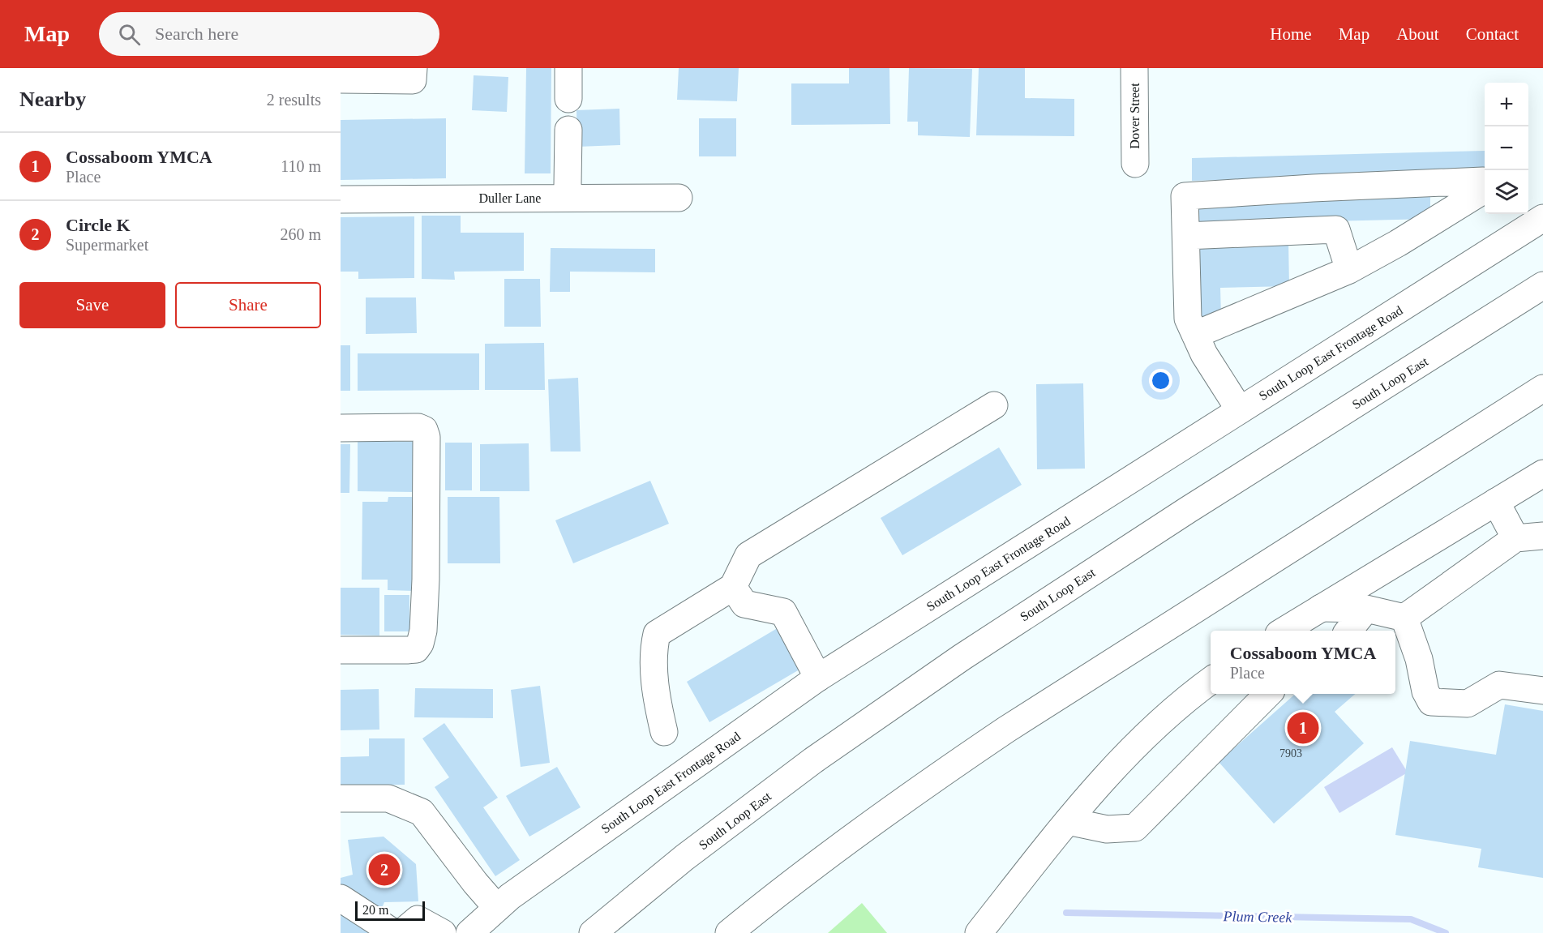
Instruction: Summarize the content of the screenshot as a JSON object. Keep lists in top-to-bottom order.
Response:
{
  "streets": {
    "main road": [
      "Dover Street",
      "Duller Lane",
      "South Loop East Frontage Road",
      "South Loop East"
    ]
  },
  "water": ["Plum Creek"],
  "house_numbers": ["7903"],
  "scale_bar": "20 m",
  "page": {
    "header": "Map",
    "search": "Search here",
    "nav": [
      "Home",
      "Map",
      "About",
      "Contact"
    ],
    "heading": ["Nearby", "2 results"],
    "map_buttons": ["+", "−"],
    "list": [
      {
        "mark": "1",
        "name": "Cossaboom YMCA",
        "note": "Place",
        "value": "110 m"
      },
      {
        "mark": "2",
        "name": "Circle K",
        "note": "Supermarket",
        "value": "260 m"
      }
    ],
    "buttons": ["Save", "Share"],
    "popup": ["Cossaboom YMCA", "Place"],
    "pins": ["1", "2"],
    "scale": "20 m"
  }
}
